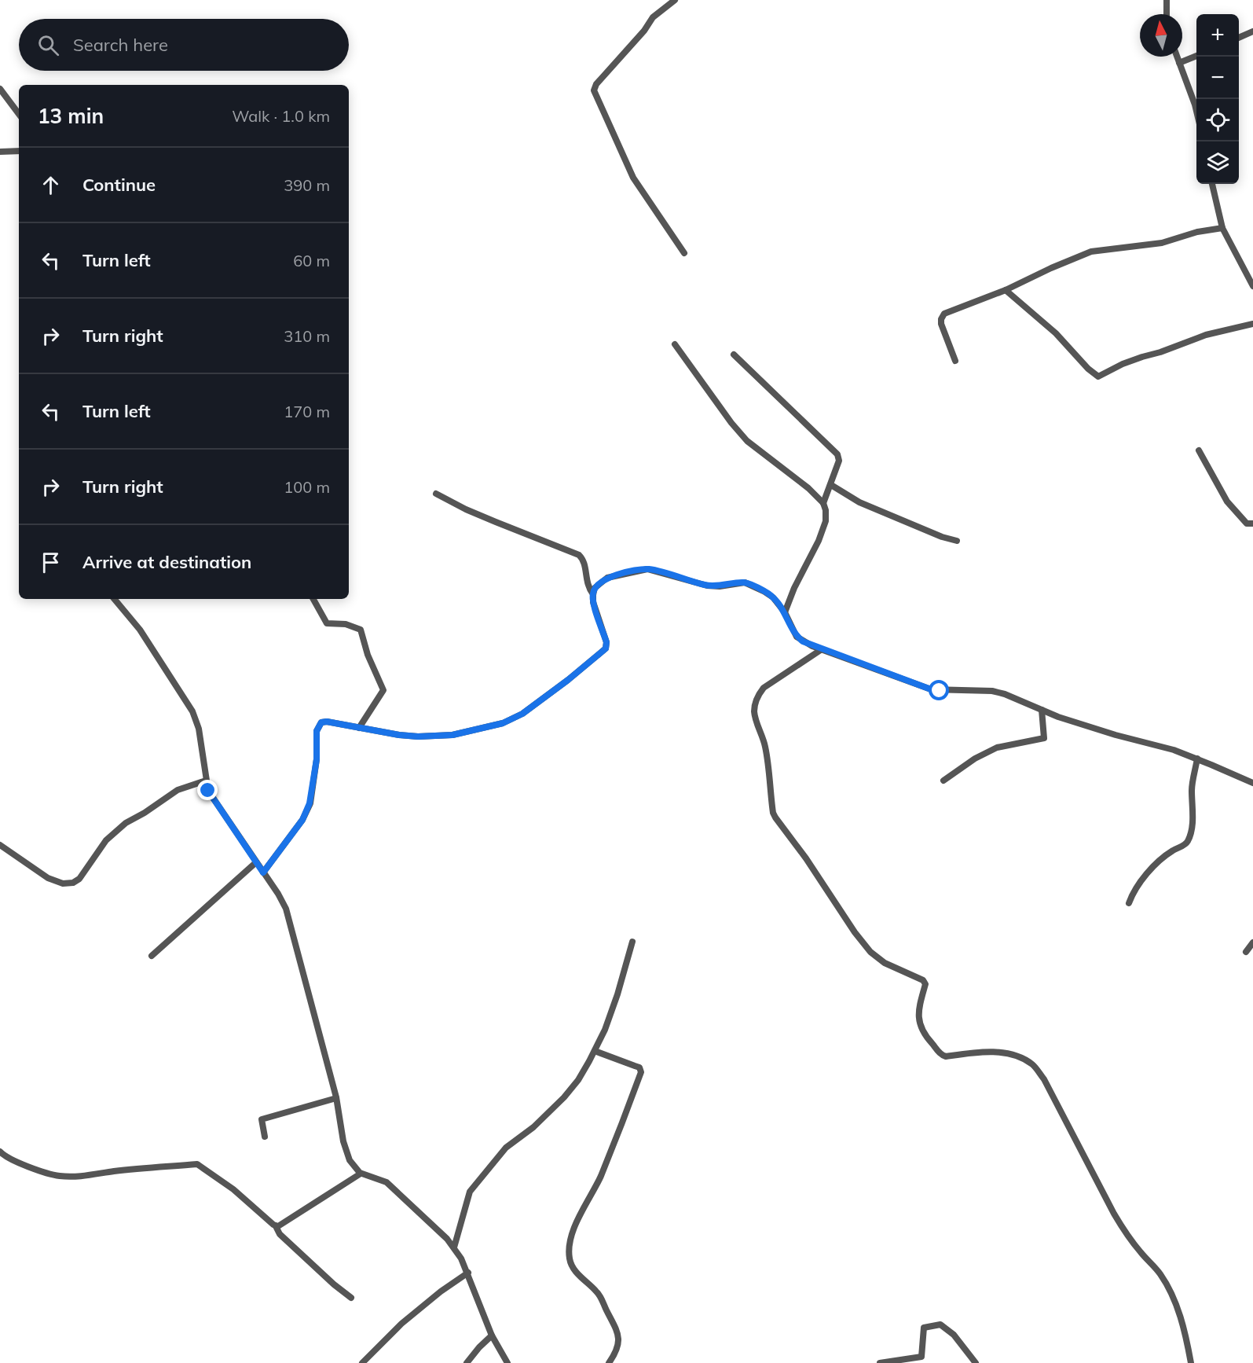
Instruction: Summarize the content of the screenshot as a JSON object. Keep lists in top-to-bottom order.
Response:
{
  "north": "top",
  "page": {
    "map_buttons": ["+", "−"],
    "search": "Search here",
    "heading": ["13 min", "Walk · 1.0 km"],
    "list": [
      ["Continue", "390 m"],
      ["Turn left", "60 m"],
      ["Turn right", "310 m"],
      ["Turn left", "170 m"],
      ["Turn right", "100 m"],
      "Arrive at destination"
    ]
  }
}
